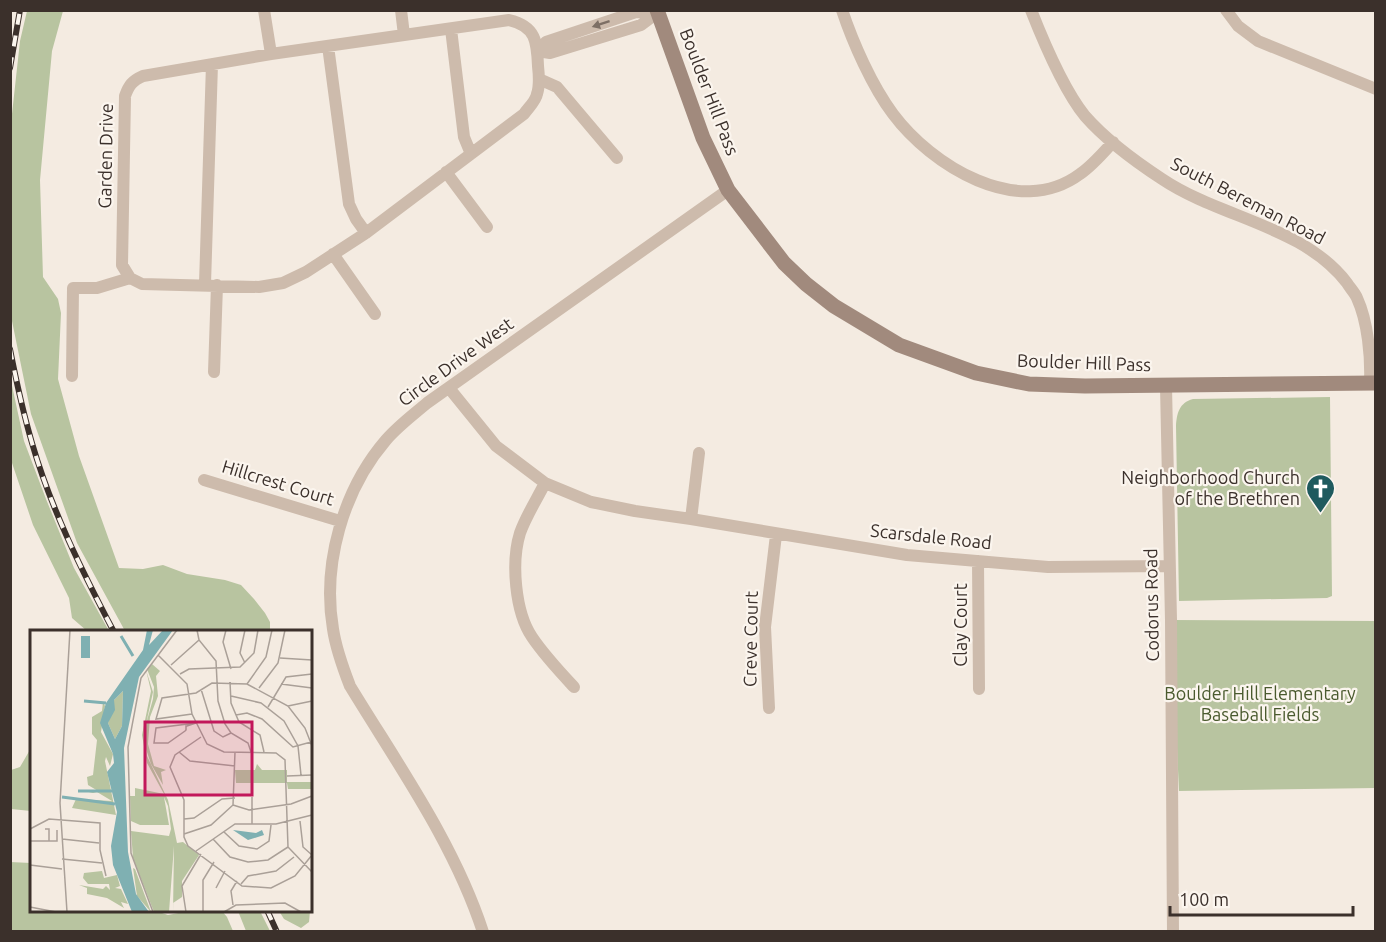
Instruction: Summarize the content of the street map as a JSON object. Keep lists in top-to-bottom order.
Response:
{
  "streets": {
    "street": [
      "Boulder Hill Pass",
      "Garden Drive",
      "South Bereman Road",
      "Circle Drive West",
      "Hillcrest Court",
      "Scarsdale Road",
      "Codorus Road",
      "Clay Court",
      "Creve Court"
    ]
  },
  "crossings": [
    ["Boulder Hill Pass", "South Bereman Road"],
    ["Boulder Hill Pass", "Circle Drive West"],
    ["Boulder Hill Pass", "Codorus Road"],
    ["Circle Drive West", "Hillcrest Court"],
    ["Circle Drive West", "Scarsdale Road"],
    ["Scarsdale Road", "Codorus Road"],
    ["Scarsdale Road", "Clay Court"],
    ["Scarsdale Road", "Creve Court"]
  ],
  "parks": ["Boulder Hill Elementary Baseball Fields"],
  "places": {
    "church": ["Neighborhood Church of the Brethren"]
  },
  "scale_bar": "100 m"
}
